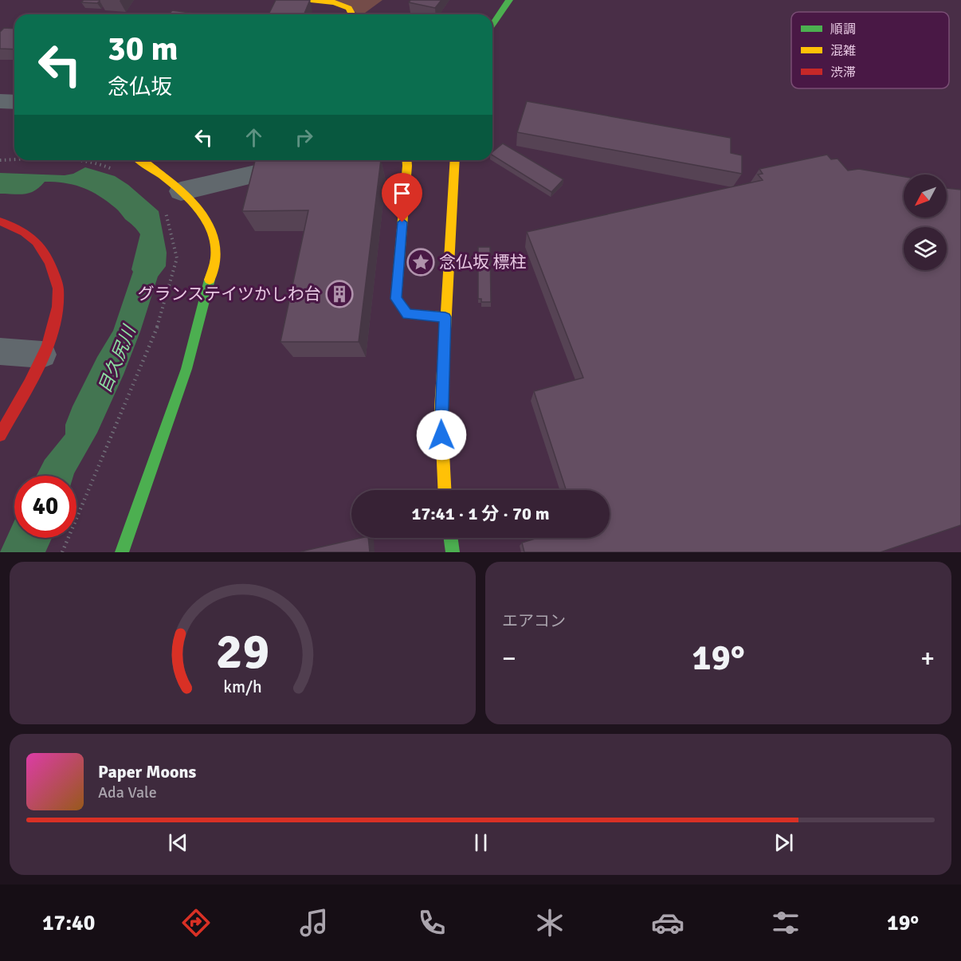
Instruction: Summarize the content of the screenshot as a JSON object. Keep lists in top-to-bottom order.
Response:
{
  "water": ["目久尻川"],
  "places": {
    "place": ["念仏坂 標柱"],
    "building": ["グランステイツかしわ台"]
  },
  "legend": ["順調", "混雑", "渋滞"],
  "north": "bottom left",
  "page": {
    "turn": ["30 m", "念仏坂"],
    "limit": "40",
    "trip": "17:41 · 1 分 · 70 m",
    "tile": "エアコン",
    "heat": ["−", "19°", "+"],
    "song": ["Paper Moons", "Ada Vale"],
    "tabs": ["17:40", "19°"],
    "gauge": ["29", "km/h"]
  }
}
